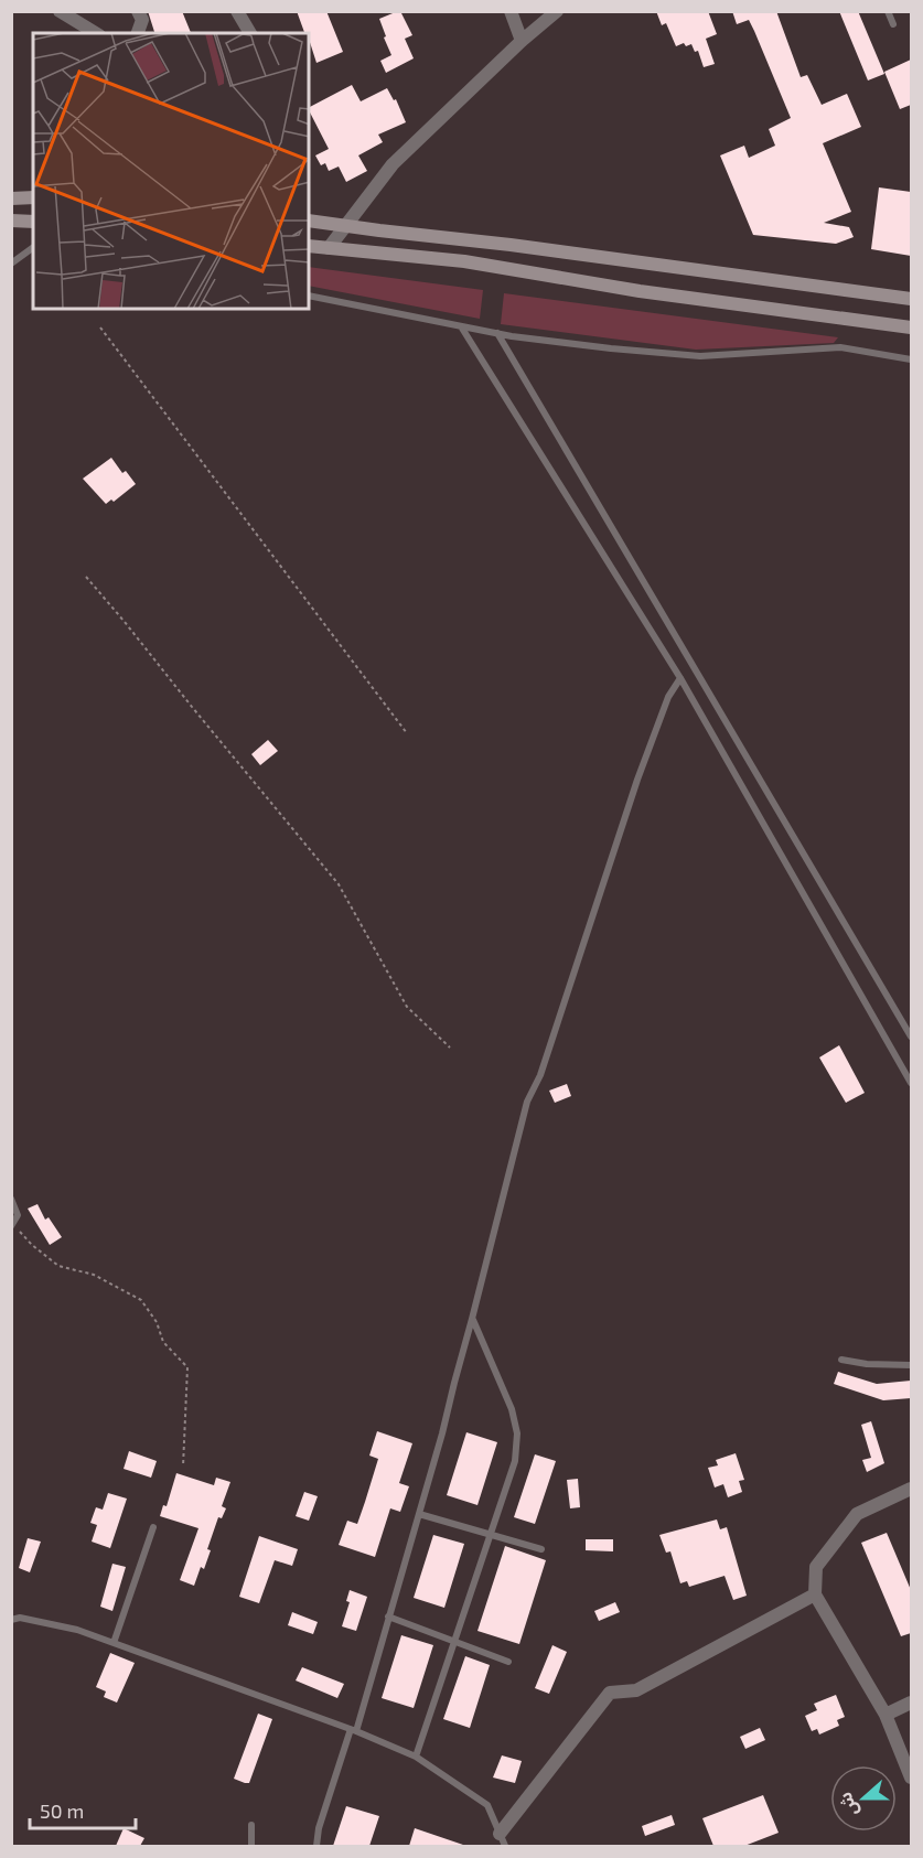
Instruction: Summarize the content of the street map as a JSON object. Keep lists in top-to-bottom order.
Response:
{
  "scale_bar": "50 m",
  "north": "left"
}
